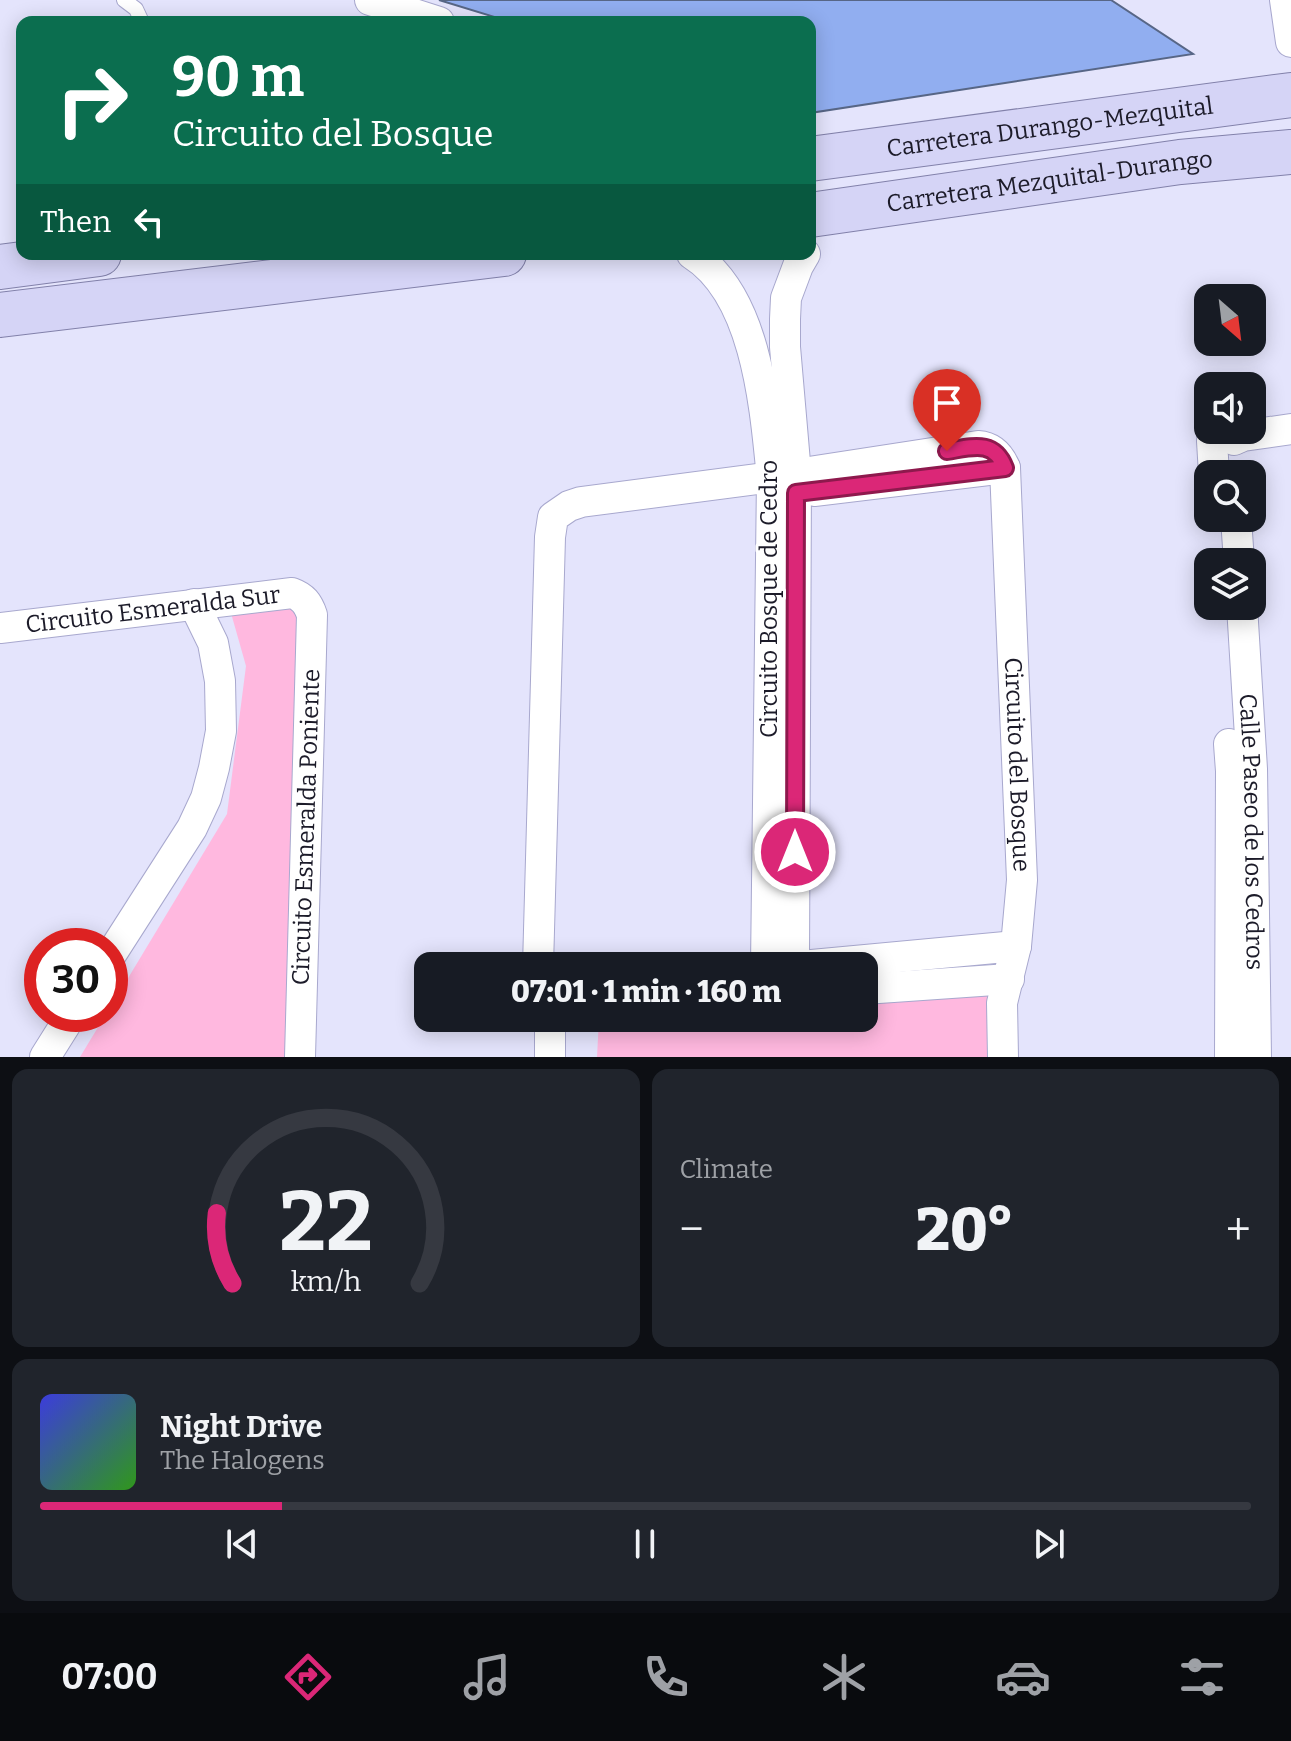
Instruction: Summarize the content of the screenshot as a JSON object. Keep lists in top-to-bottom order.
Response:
{
  "streets": {
    "main road": ["Carretera Durango-Mezquital", "Carretera Mezquital-Durango"],
    "street": [
      "Circuito Bosque de Cedro",
      "Circuito Esmeralda Sur",
      "Circuito del Bosque",
      "Circuito Esmeralda Poniente",
      "Calle Paseo de los Cedros"
    ]
  },
  "crossings": [
    ["Circuito Bosque de Cedro", "Circuito del Bosque"],
    ["Circuito Esmeralda Sur", "Circuito Esmeralda Poniente"]
  ],
  "north": "bottom right",
  "page": {
    "turn": ["90 m", "Circuito del Bosque"],
    "then": "Then",
    "limit": "30",
    "trip": "07:01 · 1 min · 160 m",
    "tile": "Climate",
    "heat": ["−", "20°", "+"],
    "song": ["Night Drive", "The Halogens"],
    "tabs": "07:00",
    "gauge": ["22", "km/h"]
  }
}
